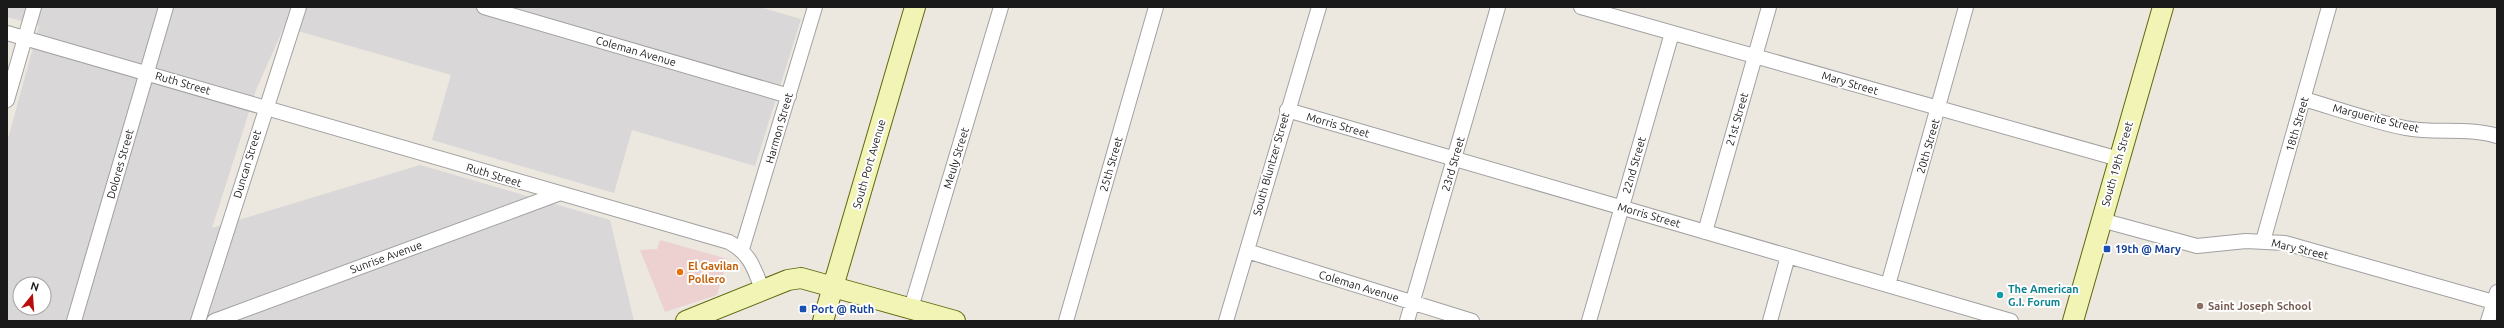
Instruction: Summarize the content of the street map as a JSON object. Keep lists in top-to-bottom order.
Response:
{
  "streets": {
    "street": [
      "Coleman Avenue",
      "Ruth Street",
      "Mary Street",
      "Marguerite Street",
      "21st Street",
      "18th Street",
      "Morris Street",
      "Harmon Street",
      "20th Street",
      "Meuly Street",
      "Dolores Street",
      "Duncan Street",
      "South Port Avenue",
      "25th Street",
      "South Bluntzer Street",
      "23rd Street",
      "South 19th Street",
      "22nd Street",
      "Sunrise Avenue"
    ]
  },
  "crossings": [
    ["Coleman Avenue", "Harmon Street"],
    ["Coleman Avenue", "South Bluntzer Street"],
    ["Coleman Avenue", "23rd Street"],
    ["Ruth Street", "Harmon Street"],
    ["Ruth Street", "Dolores Street"],
    ["Ruth Street", "Duncan Street"],
    ["Ruth Street", "Sunrise Avenue"],
    ["Mary Street", "21st Street"],
    ["Mary Street", "18th Street"],
    ["Mary Street", "20th Street"],
    ["Mary Street", "South 19th Street"],
    ["Mary Street", "22nd Street"],
    ["Marguerite Street", "18th Street"],
    ["21st Street", "Morris Street"],
    ["Morris Street", "20th Street"],
    ["Morris Street", "South Bluntzer Street"],
    ["Morris Street", "23rd Street"],
    ["Morris Street", "22nd Street"]
  ],
  "places": {
    "transit": ["19th @ Mary", "Port @ Ruth"],
    "other": ["El Gavilan Pollero", "The American G.I. Forum", "Saint Joseph School"]
  },
  "north": "top"
}
